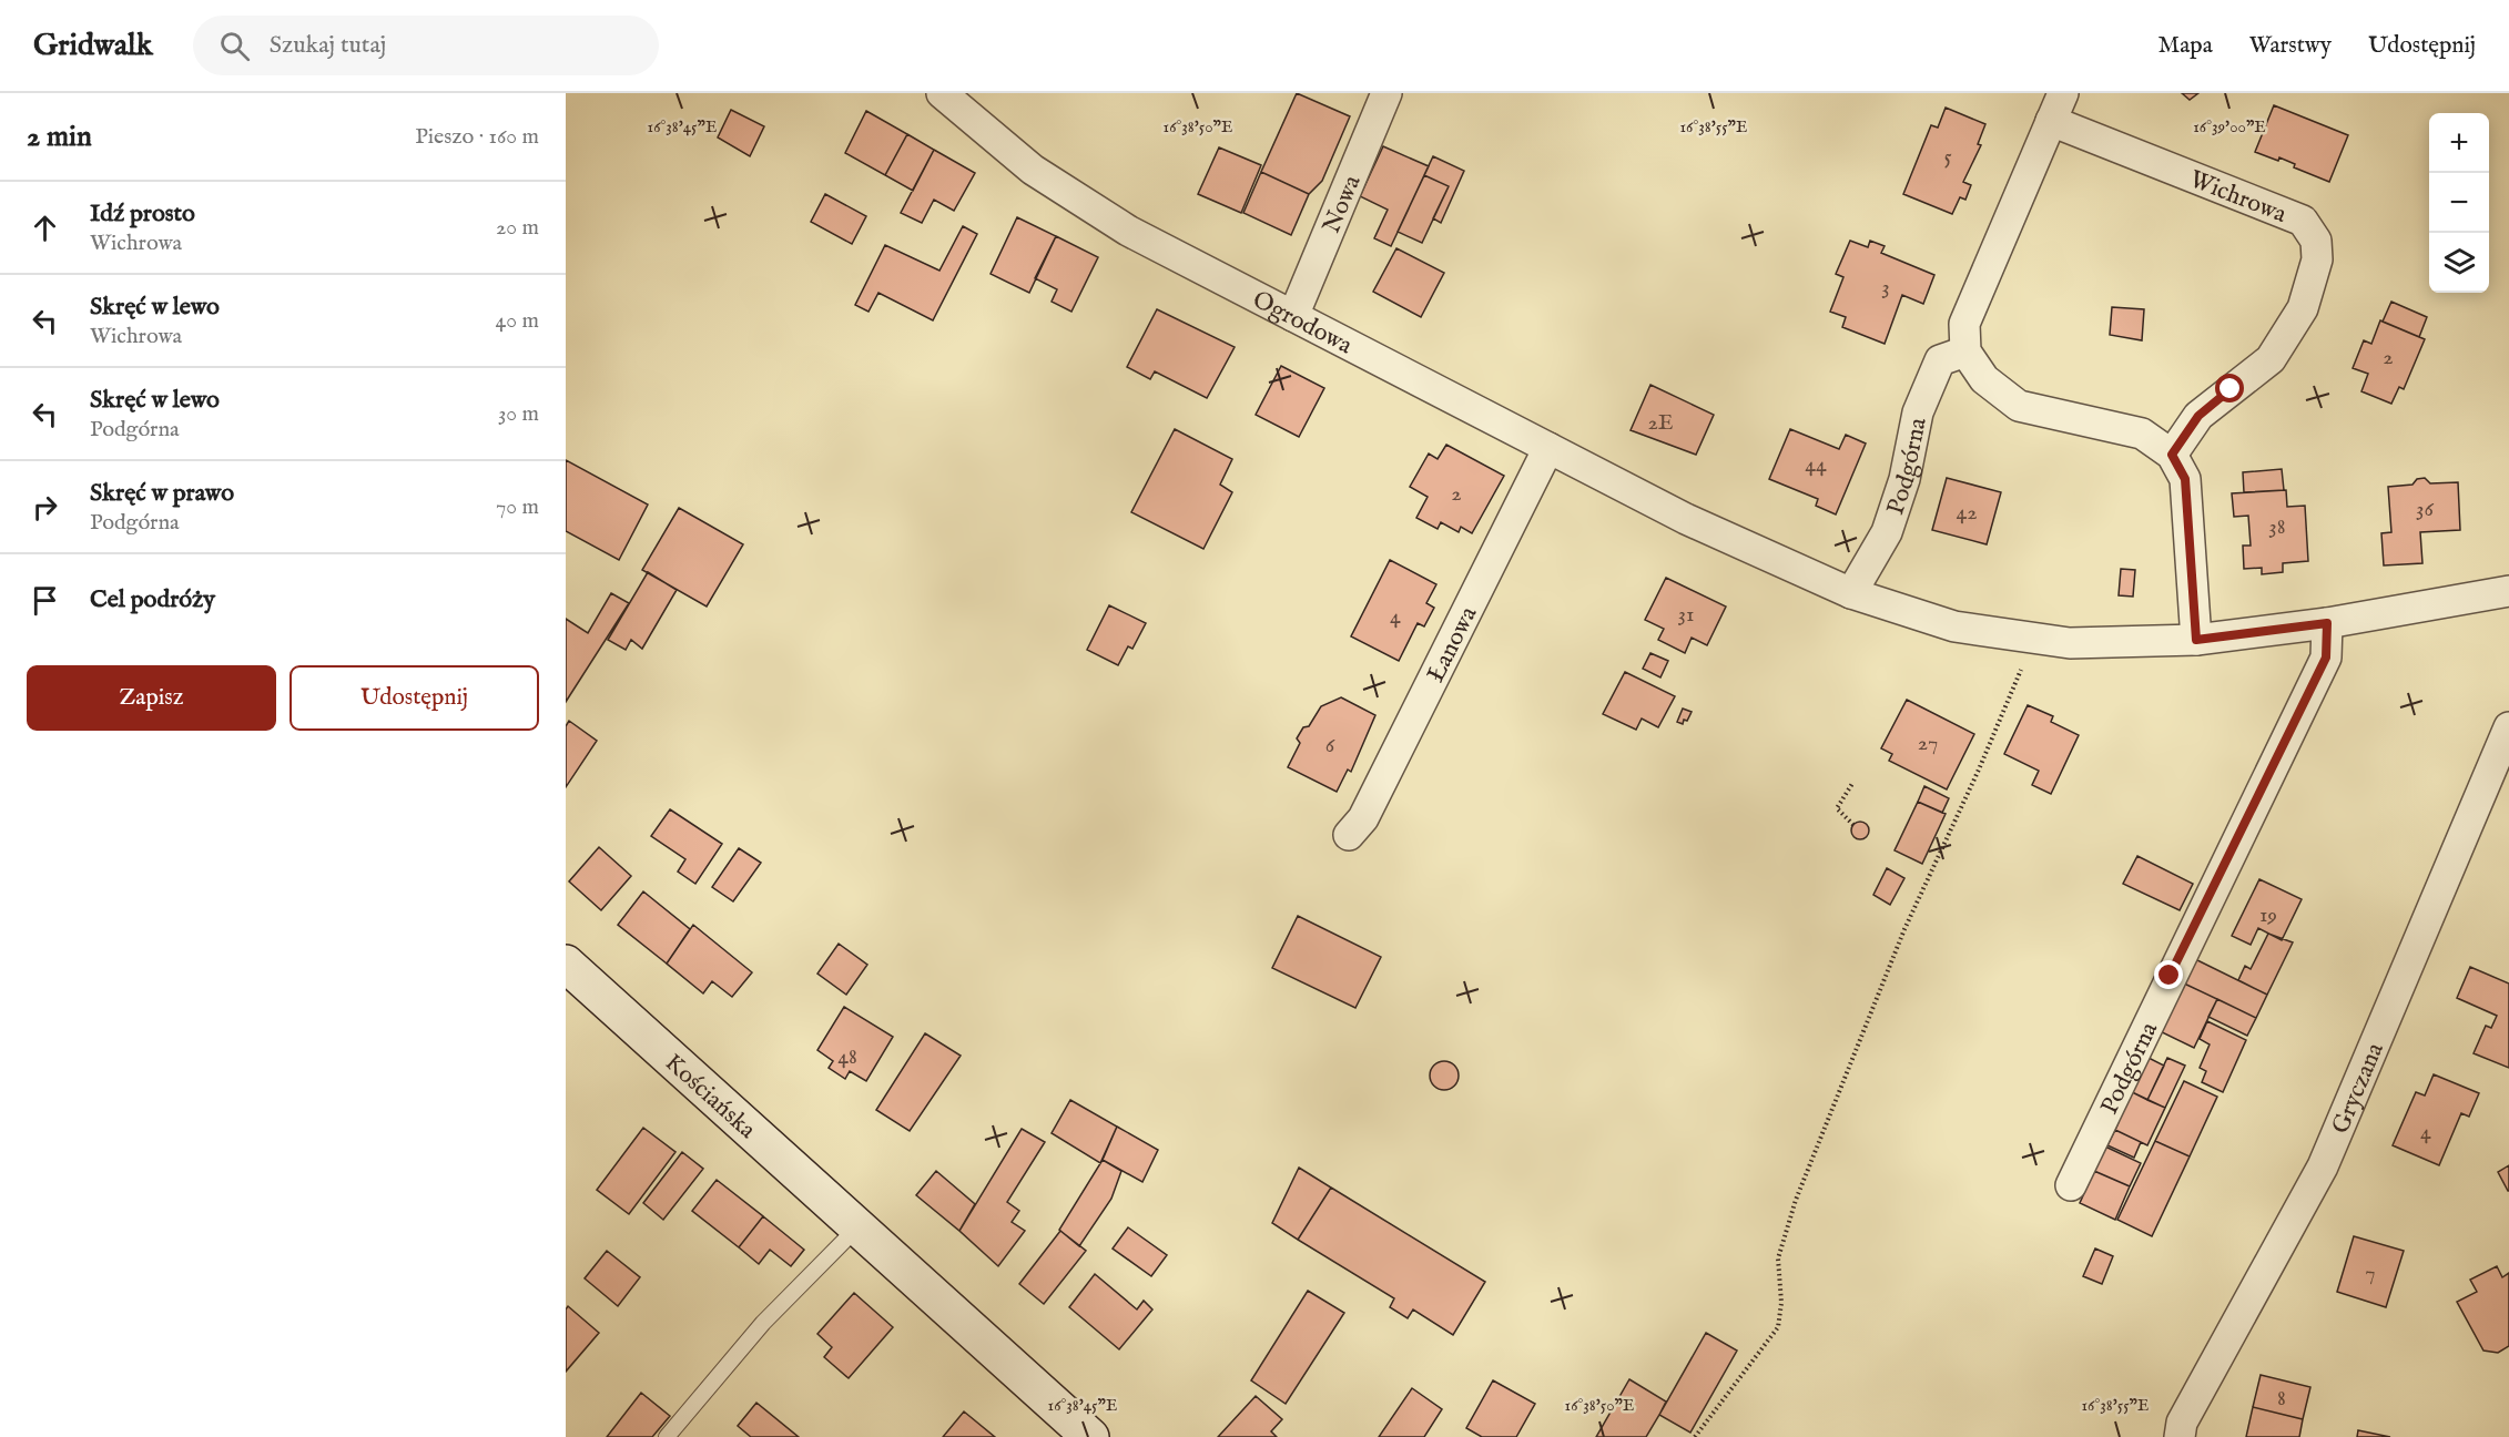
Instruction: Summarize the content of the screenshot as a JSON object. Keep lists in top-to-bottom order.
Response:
{
  "streets": {
    "main road": ["Kościańska"],
    "street": [
      "Wichrowa",
      "Nowa",
      "Ogrodowa",
      "Podgórna",
      "Łanowa",
      "Gryczana"
    ]
  },
  "crossings": [
    ["Nowa", "Ogrodowa"],
    ["Ogrodowa", "Podgórna"],
    ["Ogrodowa", "Łanowa"]
  ],
  "house_numbers": [
    "5",
    "3",
    "2",
    "2E",
    "44",
    "2",
    "36",
    "42",
    "38",
    "31",
    "4",
    "27",
    "6",
    "19",
    "48",
    "4",
    "7",
    "8"
  ],
  "page": {
    "header": "Gridwalk",
    "search": "Szukaj tutaj",
    "nav": ["Mapa", "Warstwy", "Udostępnij"],
    "heading": ["2 min", "Pieszo · 160 m"],
    "map_buttons": ["+", "−"],
    "list": [
      ["Idź prosto", "Wichrowa", "20 m"],
      ["Skręć w lewo", "Wichrowa", "40 m"],
      ["Skręć w lewo", "Podgórna", "30 m"],
      ["Skręć w prawo", "Podgórna", "70 m"],
      "Cel podróży"
    ],
    "buttons": ["Zapisz", "Udostępnij"]
  },
  "coordinates": [
    "16°38'45\"E",
    "16°38'50\"E",
    "16°38'55\"E",
    "16°39'00\"E"
  ]
}
